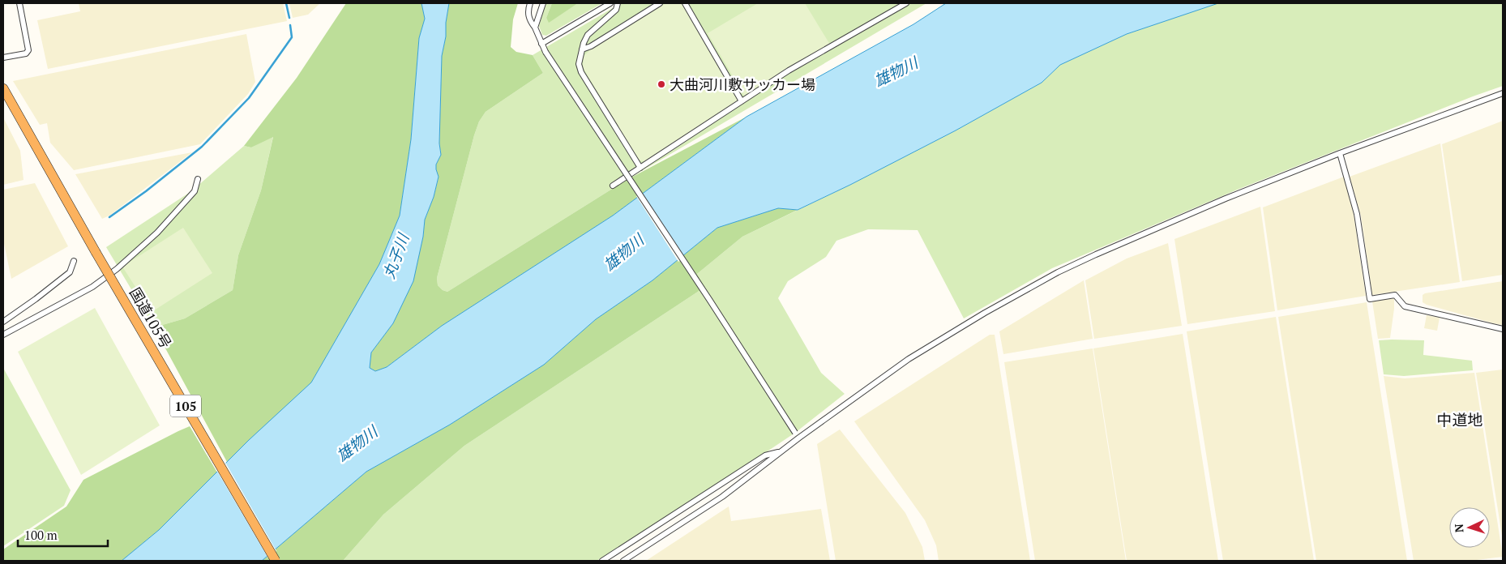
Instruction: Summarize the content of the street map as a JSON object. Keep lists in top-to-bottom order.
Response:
{
  "streets": {
    "highway": ["国道105号", "105"]
  },
  "districts": ["中道地"],
  "water": ["雄物川", "丸子川"],
  "places": ["大曲河川敷サッカー場"],
  "scale_bar": "100 m",
  "north": "left"
}
